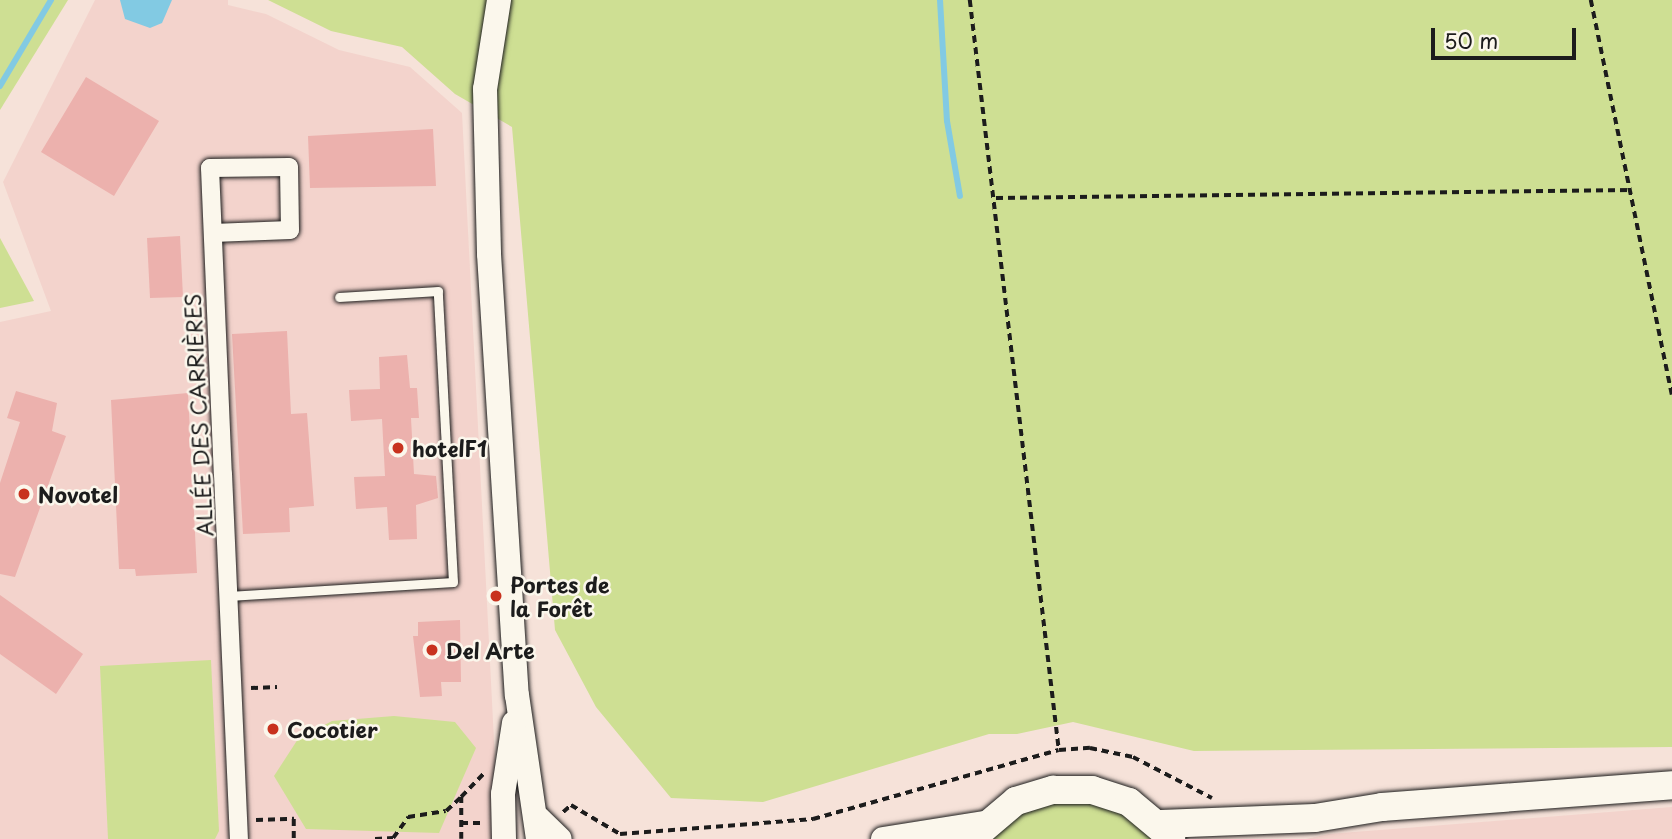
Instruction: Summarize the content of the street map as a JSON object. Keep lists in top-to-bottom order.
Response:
{
  "streets": {
    "street": ["ALLÉE DES CARRIÈRES"]
  },
  "places": [
    "hotelF1",
    "Novotel",
    "Portes de la Forêt",
    "Del Arte",
    "Cocotier"
  ],
  "scale_bar": "50 m"
}
